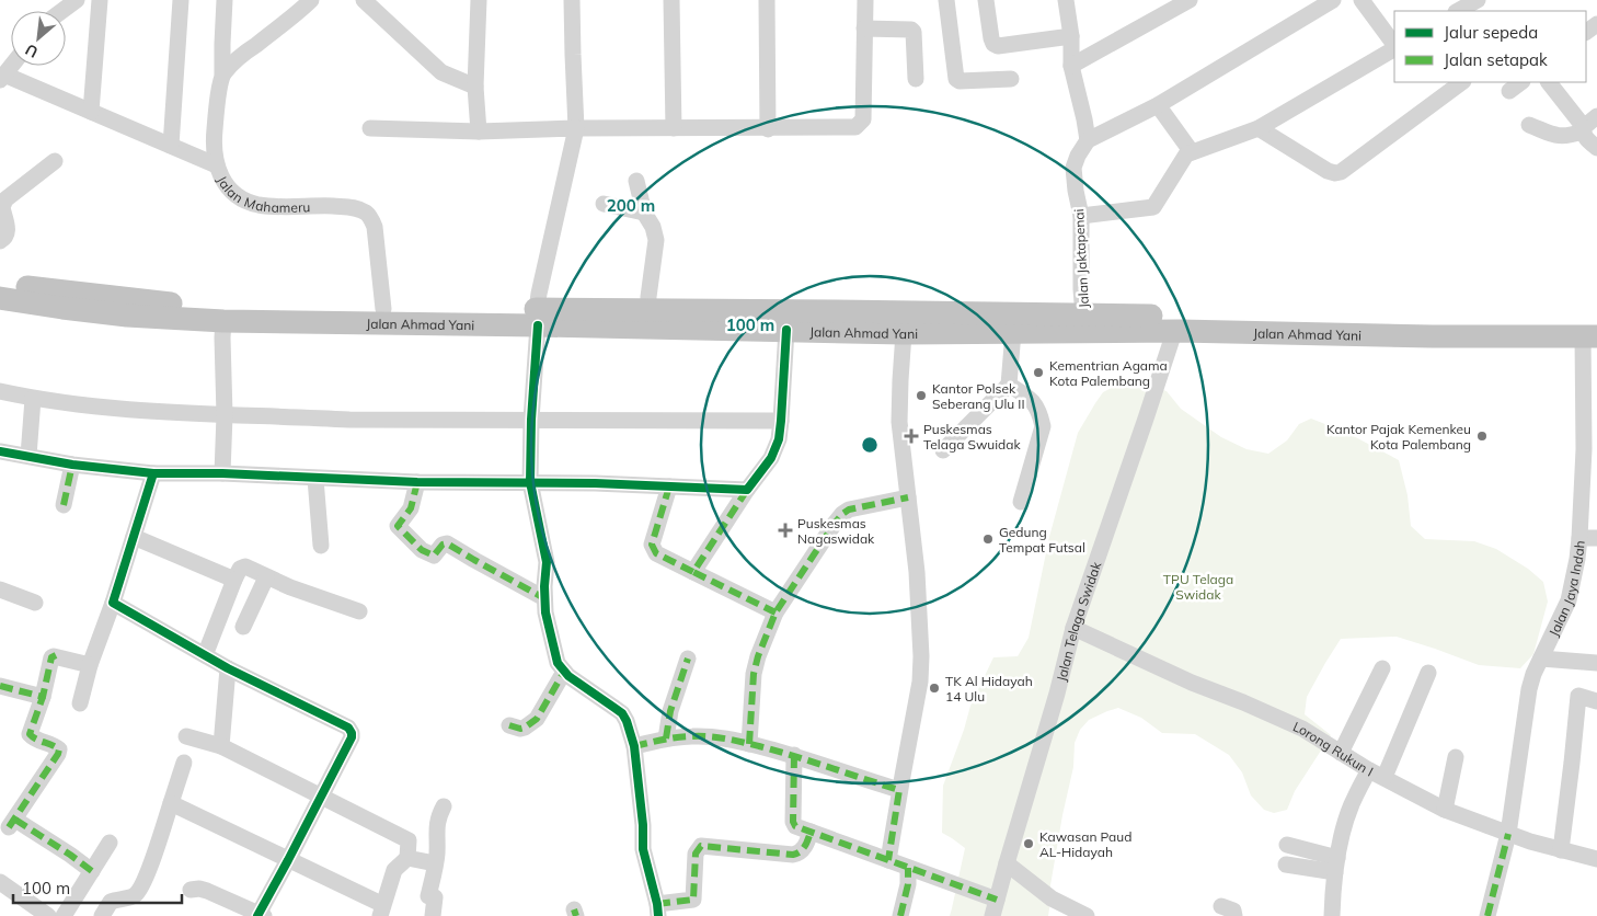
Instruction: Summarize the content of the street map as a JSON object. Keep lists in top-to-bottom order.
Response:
{
  "streets": {
    "highway": ["Jalan Ahmad Yani"],
    "street": [
      "Jalan Mahameru",
      "Jalan Jaktapenai",
      "Jalan Jaya Indah",
      "Jalan Telaga Swidak",
      "Lorong Rukun I"
    ]
  },
  "crossings": [
    ["Jalan Mahameru", "Jalan Ahmad Yani"],
    ["Jalan Jaktapenai", "Jalan Ahmad Yani"],
    ["Jalan Ahmad Yani", "Jalan Jaya Indah"],
    ["Jalan Ahmad Yani", "Jalan Telaga Swidak"],
    ["Jalan Jaya Indah", "Lorong Rukun I"],
    ["Jalan Telaga Swidak", "Lorong Rukun I"]
  ],
  "parks": ["TPU Telaga Swidak"],
  "places": {
    "other": [
      "Kementrian Agama Kota Palembang",
      "Kantor Polsek Seberang Ulu II",
      "Kantor Pajak Kemenkeu Kota Palembang",
      "Gedung Tempat Futsal",
      "TK Al Hidayah 14 Ulu",
      "Kawasan Paud AL-Hidayah"
    ],
    "health": ["Puskesmas Telaga Swuidak", "Puskesmas Nagaswidak"]
  },
  "legend": ["Jalur sepeda", "Jalan setapak"],
  "scale_bar": "100 m",
  "north": "bottom left",
  "rings": ["200 m", "100 m"]
}
